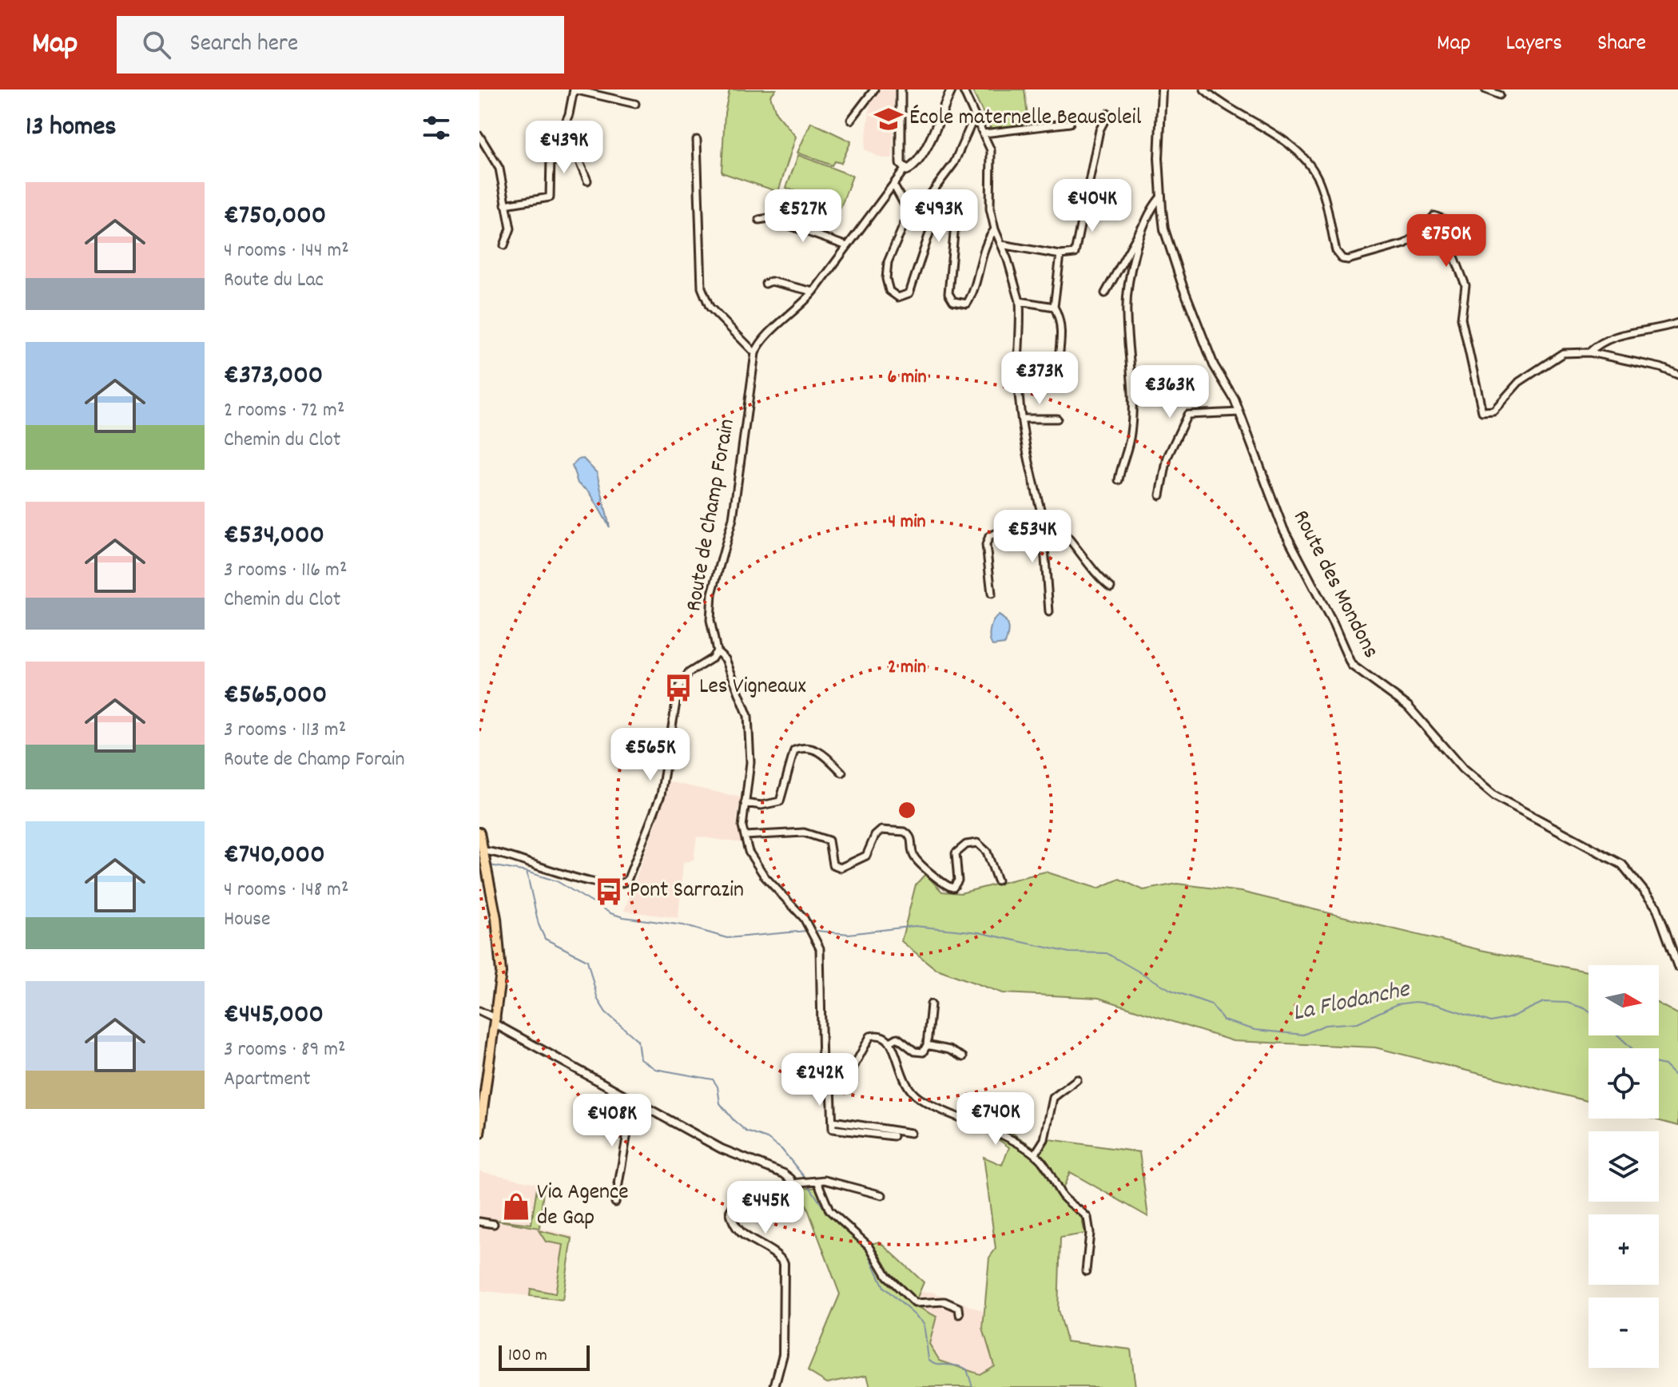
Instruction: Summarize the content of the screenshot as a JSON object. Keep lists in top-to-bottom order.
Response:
{
  "streets": {
    "street": ["Route de Champ Forain", "Route des Mondons"]
  },
  "water": ["La Flodanche"],
  "places": {
    "school or university": ["École maternelle Beausoleil"],
    "bus stop": ["Les Vigneaux", "Pont Sarrazin"],
    "shop": ["Via Agence de Gap"]
  },
  "scale_bar": "100 m",
  "north": "right",
  "page": {
    "header": "Map",
    "search": "Search here",
    "nav": ["Map", "Layers", "Share"],
    "heading": "13 homes",
    "price": [
      "€439K",
      "€404K",
      "€527K",
      "€493K",
      "€750K",
      "€373K",
      "€363K",
      "€534K",
      "€565K",
      "€242K",
      "€740K",
      "€408K",
      "€445K"
    ],
    "list": [
      {
        "name": "€750,000",
        "note": "4 rooms · 144 m² · Route du Lac"
      },
      {
        "name": "€373,000",
        "note": "2 rooms · 72 m² · Chemin du Clot"
      },
      {
        "name": "€534,000",
        "note": "3 rooms · 116 m² · Chemin du Clot"
      },
      {
        "name": "€565,000",
        "note": "3 rooms · 113 m² · Route de Champ Forain"
      },
      {
        "name": "€740,000",
        "note": "4 rooms · 148 m² · House"
      },
      {
        "name": "€445,000",
        "note": "3 rooms · 89 m² · Apartment"
      }
    ],
    "map_buttons": ["+", "−"],
    "scale": "100 m"
  },
  "rings": ["6 min", "4 min", "2 min"]
}
